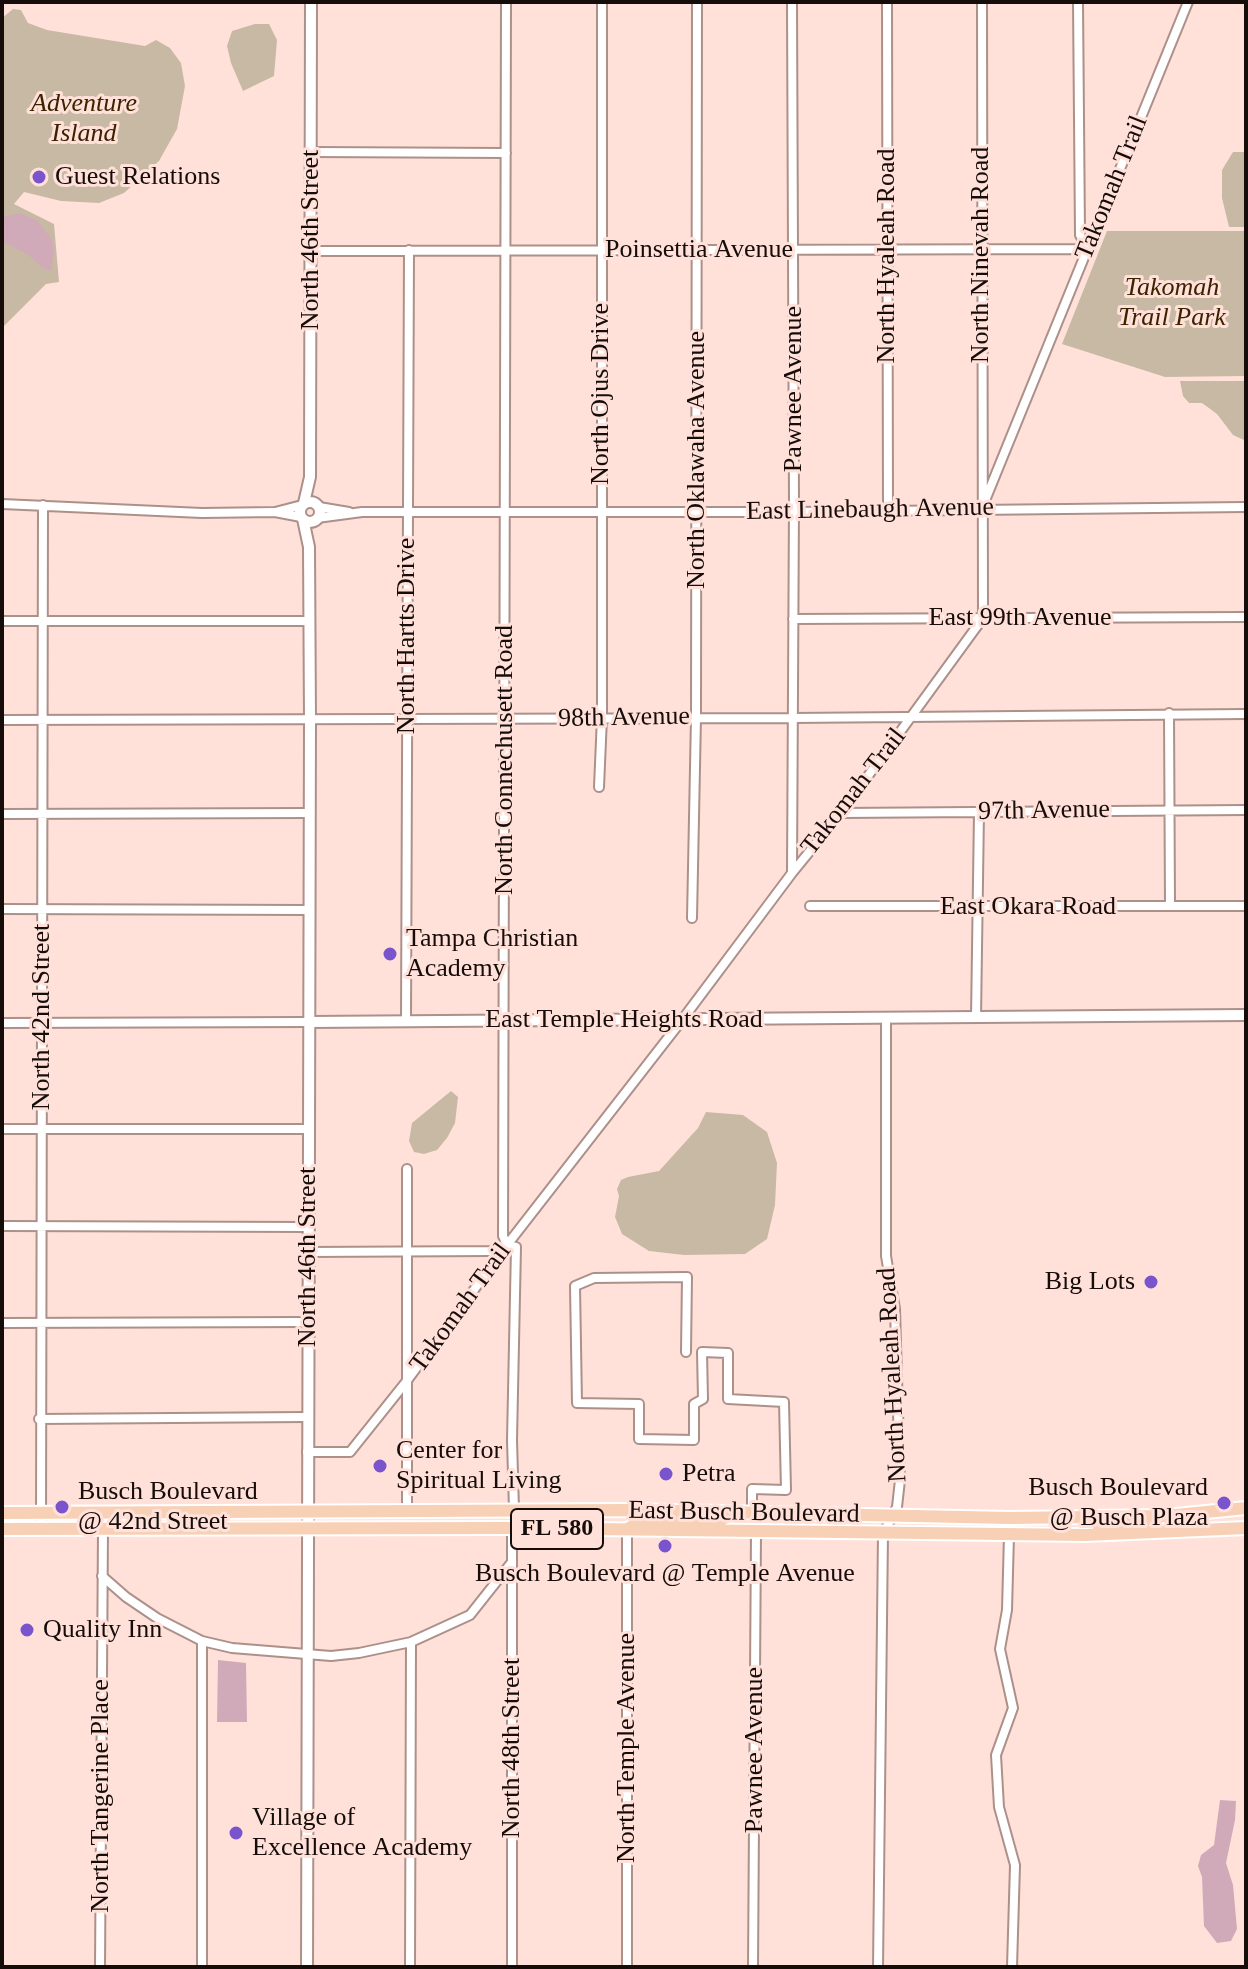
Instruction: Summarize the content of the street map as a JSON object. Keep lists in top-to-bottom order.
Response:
{
  "streets": {
    "main road": ["East Busch Boulevard", "FL 580"],
    "street": [
      "Takomah Trail",
      "North 46th Street",
      "Poinsettia Avenue",
      "North Ninevah Road",
      "North Hyaleah Road",
      "Pawnee Avenue",
      "North Ojus Drive",
      "North Oklawaha Avenue",
      "East Linebaugh Avenue",
      "East 99th Avenue",
      "North Hartts Drive",
      "98th Avenue",
      "North Connechusett Road",
      "97th Avenue",
      "East Okara Road",
      "North 42nd Street",
      "East Temple Heights Road",
      "North 48th Street",
      "North Temple Avenue",
      "North Tangerine Place"
    ]
  },
  "crossings": [
    ["Takomah Trail", "North 46th Street"],
    ["Takomah Trail", "Poinsettia Avenue"],
    ["Takomah Trail", "North Ninevah Road"],
    ["Takomah Trail", "Pawnee Avenue"],
    ["Takomah Trail", "East Linebaugh Avenue"],
    ["Takomah Trail", "East 99th Avenue"],
    ["Takomah Trail", "98th Avenue"],
    ["Takomah Trail", "North Connechusett Road"],
    ["Takomah Trail", "97th Avenue"],
    ["Takomah Trail", "East Temple Heights Road"],
    ["North 46th Street", "Poinsettia Avenue"],
    ["North 46th Street", "East Linebaugh Avenue"],
    ["North 46th Street", "98th Avenue"],
    ["North 46th Street", "East Temple Heights Road"],
    ["North 46th Street", "East Busch Boulevard"],
    ["Poinsettia Avenue", "North Ninevah Road"],
    ["Poinsettia Avenue", "North Hyaleah Road"],
    ["Poinsettia Avenue", "Pawnee Avenue"],
    ["Poinsettia Avenue", "North Ojus Drive"],
    ["Poinsettia Avenue", "North Oklawaha Avenue"],
    ["Poinsettia Avenue", "North Hartts Drive"],
    ["Poinsettia Avenue", "North Connechusett Road"],
    ["North Ninevah Road", "East Linebaugh Avenue"],
    ["North Hyaleah Road", "East Linebaugh Avenue"],
    ["North Hyaleah Road", "East Temple Heights Road"],
    ["North Hyaleah Road", "East Busch Boulevard"],
    ["Pawnee Avenue", "East Linebaugh Avenue"],
    ["Pawnee Avenue", "East 99th Avenue"],
    ["Pawnee Avenue", "98th Avenue"],
    ["Pawnee Avenue", "East Busch Boulevard"],
    ["North Ojus Drive", "East Linebaugh Avenue"],
    ["North Ojus Drive", "98th Avenue"],
    ["North Oklawaha Avenue", "East Linebaugh Avenue"],
    ["North Oklawaha Avenue", "98th Avenue"],
    ["East Linebaugh Avenue", "North Hartts Drive"],
    ["East Linebaugh Avenue", "North Connechusett Road"],
    ["East Linebaugh Avenue", "North 42nd Street"],
    ["North Hartts Drive", "98th Avenue"],
    ["North Hartts Drive", "East Temple Heights Road"],
    ["98th Avenue", "North Connechusett Road"],
    ["98th Avenue", "North 42nd Street"],
    ["North Connechusett Road", "East Temple Heights Road"],
    ["North Connechusett Road", "East Busch Boulevard"],
    ["North 42nd Street", "East Temple Heights Road"],
    ["North 42nd Street", "East Busch Boulevard"],
    ["East Busch Boulevard", "North 48th Street"],
    ["East Busch Boulevard", "North Temple Avenue"],
    ["East Busch Boulevard", "North Tangerine Place"]
  ],
  "parks": ["Adventure Island", "Takomah Trail Park"],
  "places": [
    "Guest Relations",
    "Tampa Christian Academy",
    "Big Lots",
    "Center for Spiritual Living",
    "Petra",
    "Busch Boulevard @ Busch Plaza",
    "Busch Boulevard @ 42nd Street",
    "Busch Boulevard @ Temple Avenue",
    "Quality Inn",
    "Village of Excellence Academy"
  ]
}
